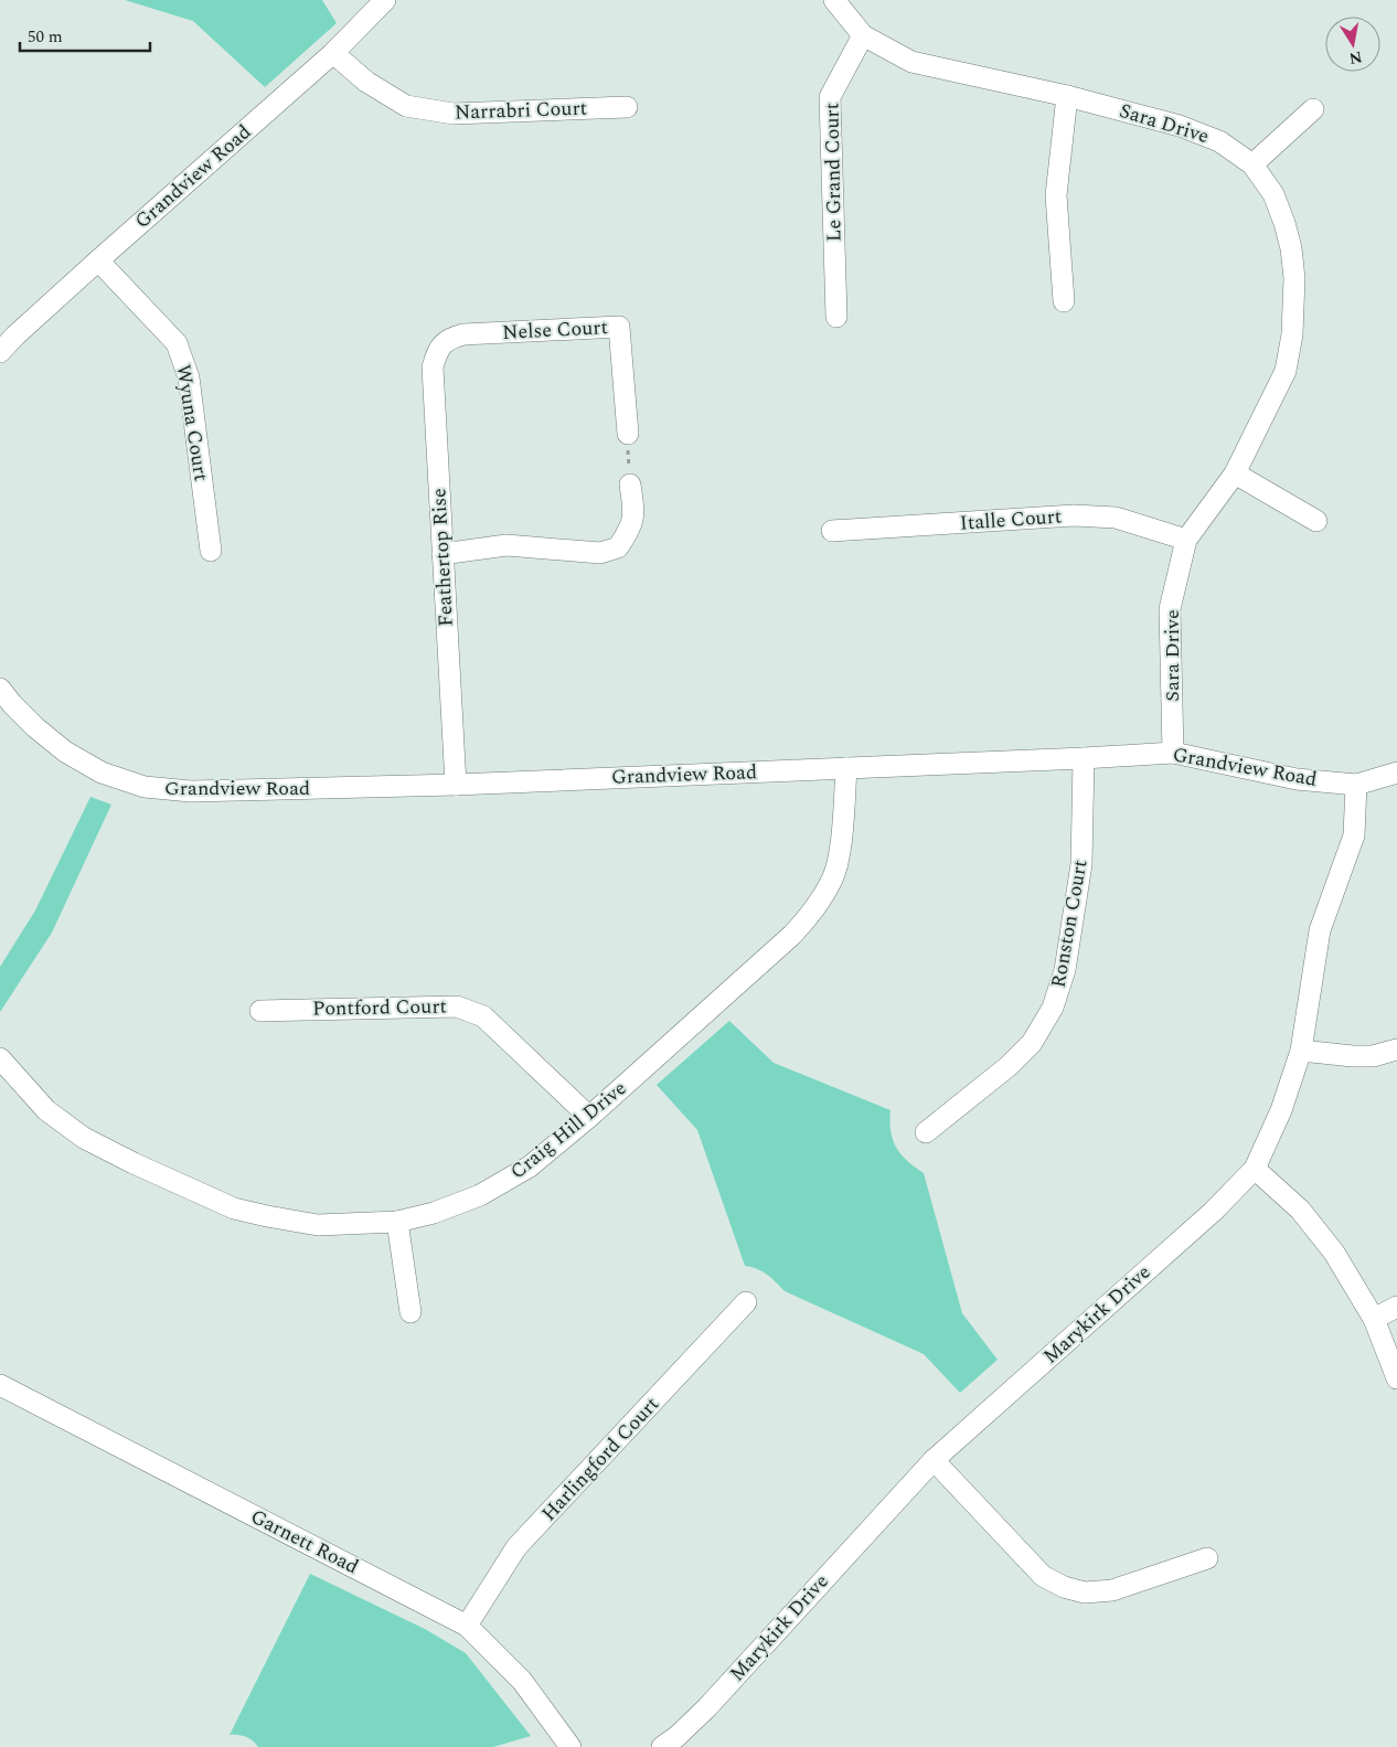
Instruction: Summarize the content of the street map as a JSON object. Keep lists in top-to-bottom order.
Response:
{
  "streets": {
    "street": [
      "Narrabri Court",
      "Sara Drive",
      "Le Grand Court",
      "Grandview Road",
      "Nelse Court",
      "Wyuna Court",
      "Italle Court",
      "Feathertop Rise",
      "Ronston Court",
      "Pontford Court",
      "Craig Hill Drive",
      "Marykirk Drive",
      "Harlingford Court",
      "Garnett Road"
    ]
  },
  "crossings": [
    ["Narrabri Court", "Grandview Road"],
    ["Sara Drive", "Le Grand Court"],
    ["Sara Drive", "Grandview Road"],
    ["Sara Drive", "Italle Court"],
    ["Grandview Road", "Wyuna Court"],
    ["Grandview Road", "Feathertop Rise"],
    ["Grandview Road", "Ronston Court"],
    ["Grandview Road", "Craig Hill Drive"],
    ["Grandview Road", "Marykirk Drive"],
    ["Nelse Court", "Feathertop Rise"],
    ["Pontford Court", "Craig Hill Drive"],
    ["Harlingford Court", "Garnett Road"]
  ],
  "scale_bar": "50 m",
  "north": "bottom"
}
